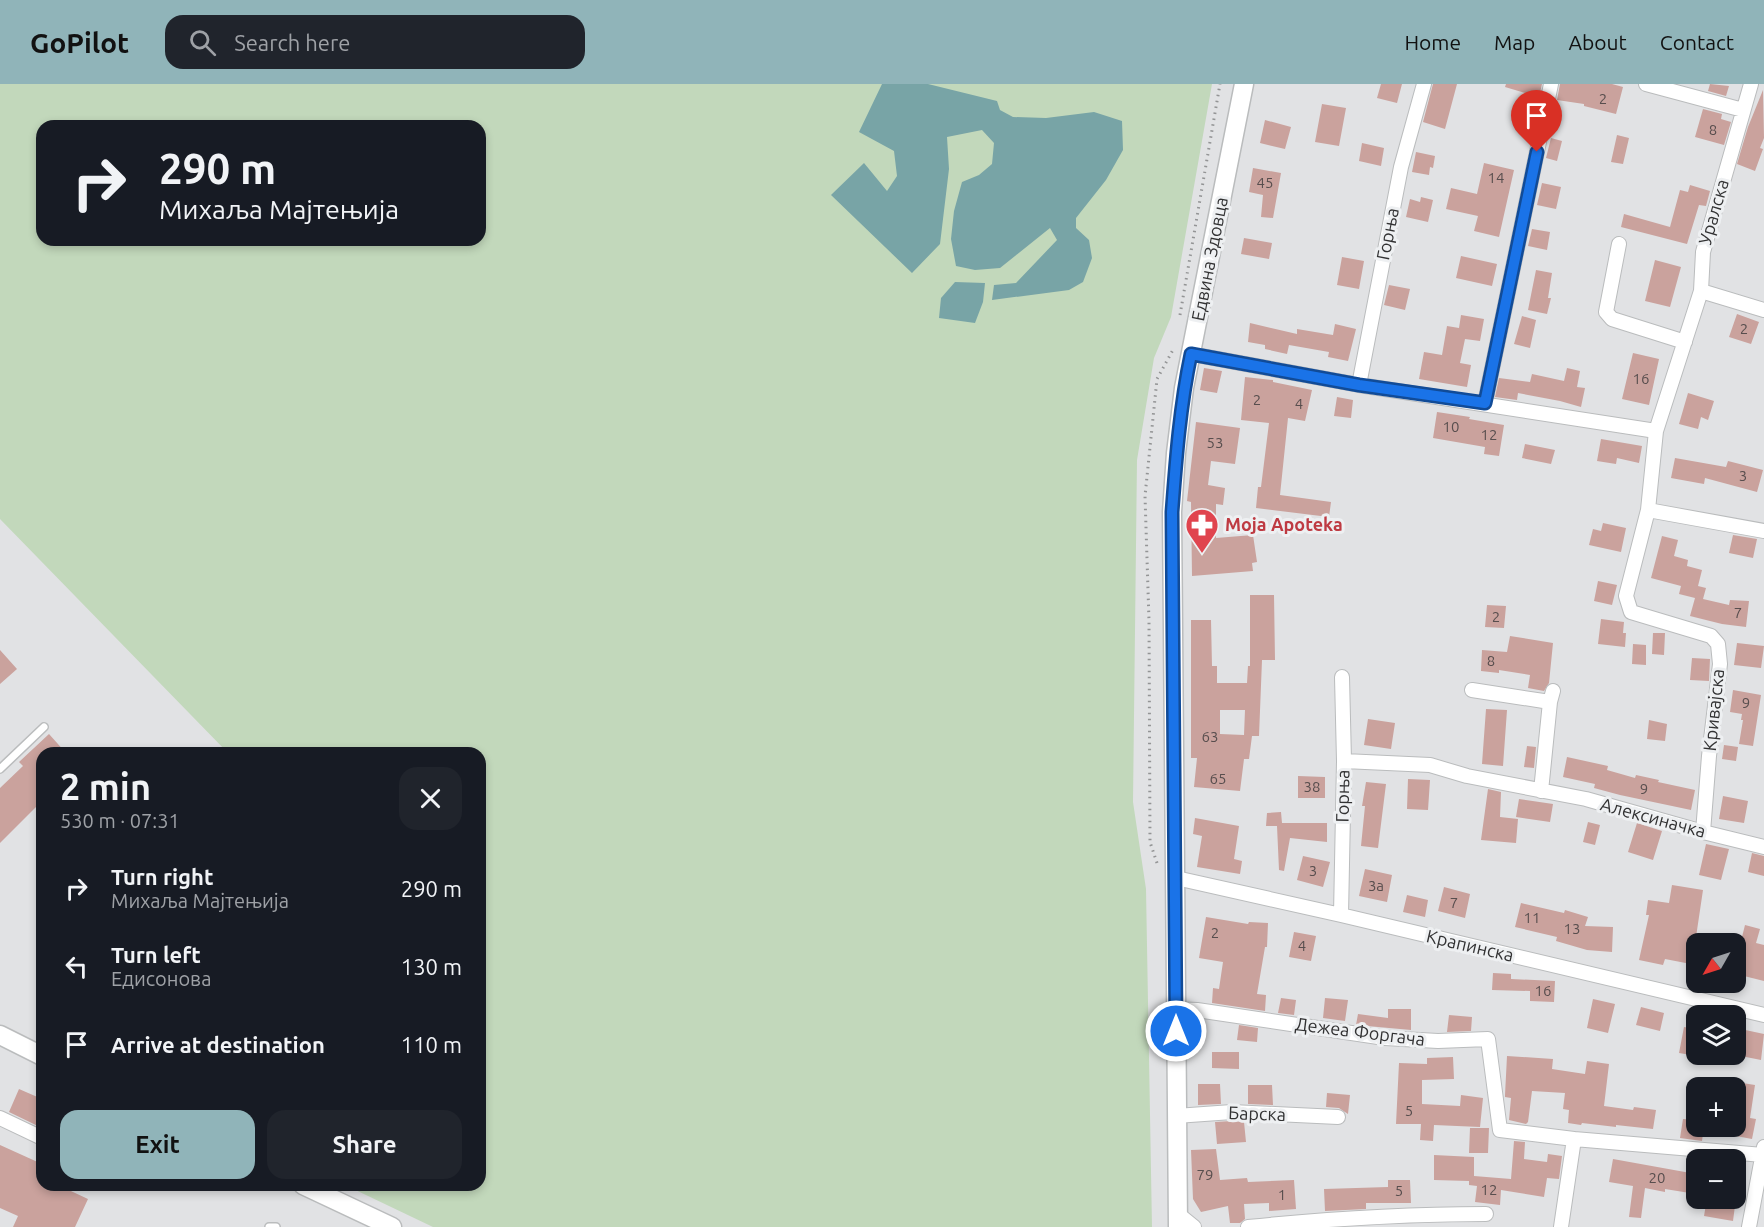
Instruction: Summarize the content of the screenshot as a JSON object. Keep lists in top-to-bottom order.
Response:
{
  "streets": {
    "main road": ["Едвина Здовца"],
    "street": [
      "Уралска",
      "Горња",
      "Кривајска",
      "Алексиначка",
      "Крапинска",
      "Дежеа Форгача",
      "Барска"
    ]
  },
  "crossings": [
    ["Уралска", "Кривајска"],
    ["Горња", "Алексиначка"],
    ["Горња", "Крапинска"],
    ["Едвина Здовца", "Крапинска"],
    ["Едвина Здовца", "Дежеа Форгача"],
    ["Едвина Здовца", "Барска"],
    ["Кривајска", "Алексиначка"]
  ],
  "places": {
    "pharmacy": ["Moja Apoteka"]
  },
  "house_numbers": [
    "2",
    "8",
    "14",
    "45",
    "2",
    "16",
    "2",
    "4",
    "10",
    "12",
    "53",
    "3",
    "7",
    "2",
    "8",
    "9",
    "63",
    "65",
    "38",
    "9",
    "3",
    "3a",
    "7",
    "11",
    "13",
    "2",
    "4",
    "16",
    "5",
    "79",
    "20",
    "12",
    "5",
    "1"
  ],
  "north": "bottom left",
  "page": {
    "header": "GoPilot",
    "search": "Search here",
    "nav": [
      "Home",
      "Map",
      "About",
      "Contact"
    ],
    "turn": ["290 m", "Михаља Мајтењија"],
    "heading": ["2 min", "530 m · 07:31"],
    "list": [
      {
        "name": "Turn right",
        "note": "Михаља Мајтењија",
        "value": "290 m"
      },
      {
        "name": "Turn left",
        "note": "Едисонова",
        "value": "130 m"
      },
      {
        "name": "Arrive at destination",
        "value": "110 m"
      }
    ],
    "map_buttons": ["+", "−"],
    "buttons": ["Exit", "Share"]
  }
}
